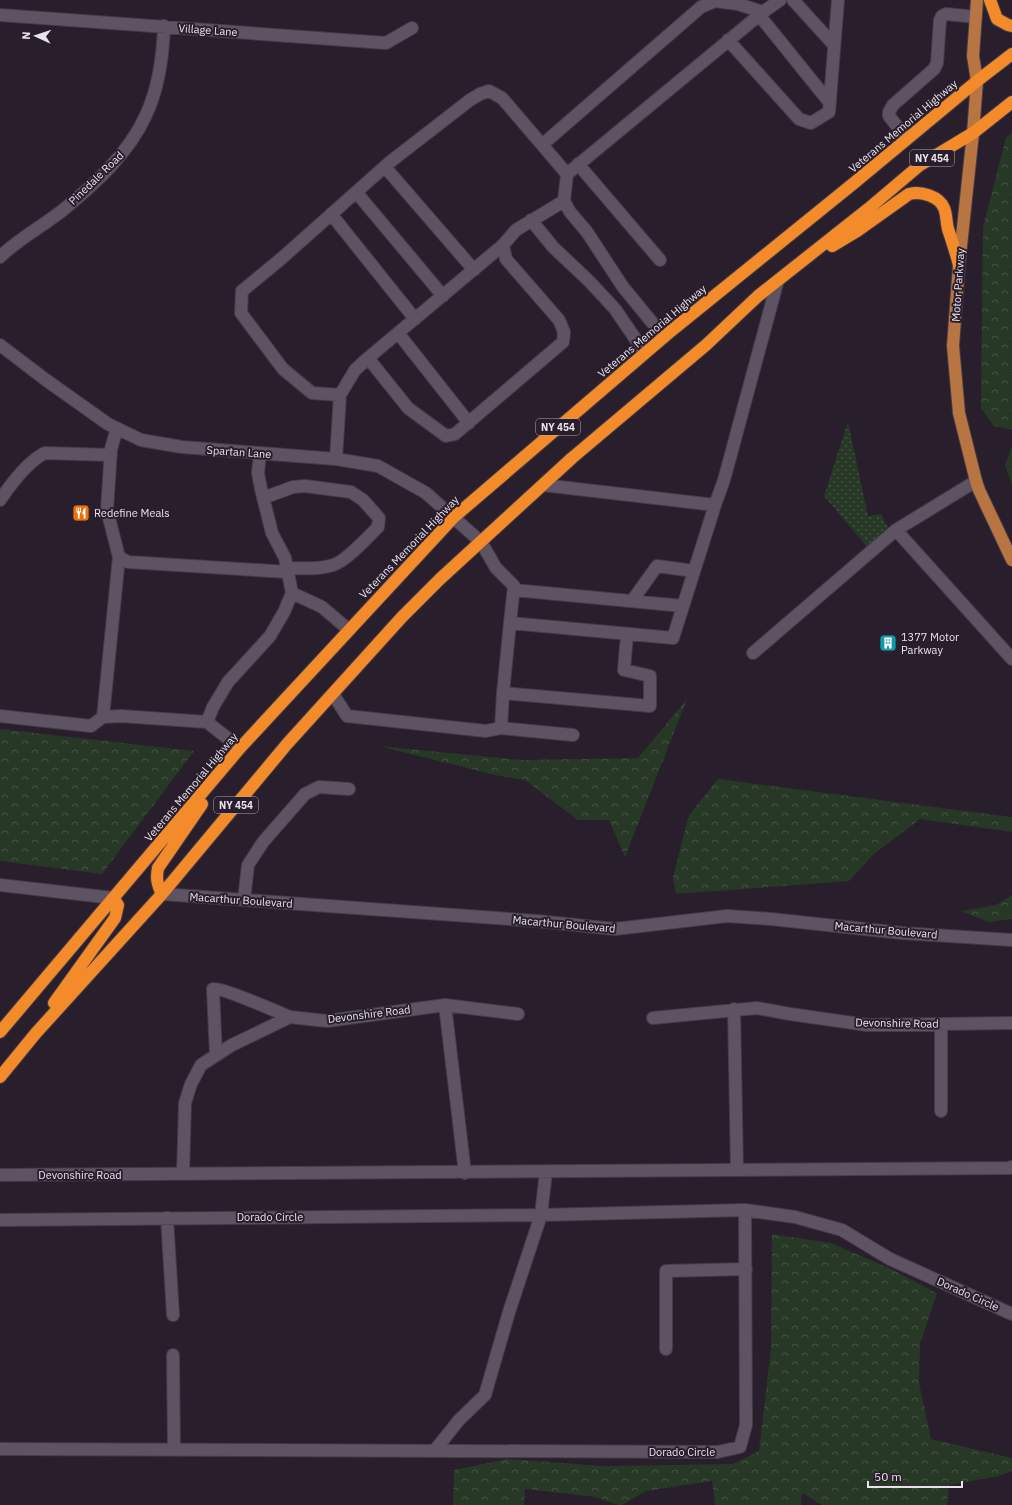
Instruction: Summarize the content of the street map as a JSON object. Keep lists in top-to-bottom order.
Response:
{
  "streets": {
    "highway": ["Veterans Memorial Highway", "NY 454"],
    "main road": ["Motor Parkway"],
    "street": [
      "Village Lane",
      "Pinedale Road",
      "Spartan Lane",
      "Macarthur Boulevard",
      "Devonshire Road",
      "Dorado Circle"
    ]
  },
  "crossings": [
    ["Village Lane", "Pinedale Road"],
    ["Veterans Memorial Highway", "Motor Parkway"],
    ["Veterans Memorial Highway", "Spartan Lane"],
    ["NY 454", "Motor Parkway"],
    ["NY 454", "Spartan Lane"],
    ["NY 454", "Macarthur Boulevard"]
  ],
  "places": {
    "restaurant": ["Redefine Meals"],
    "building": ["1377 Motor Parkway"]
  },
  "scale_bar": "50 m",
  "north": "left"
}
